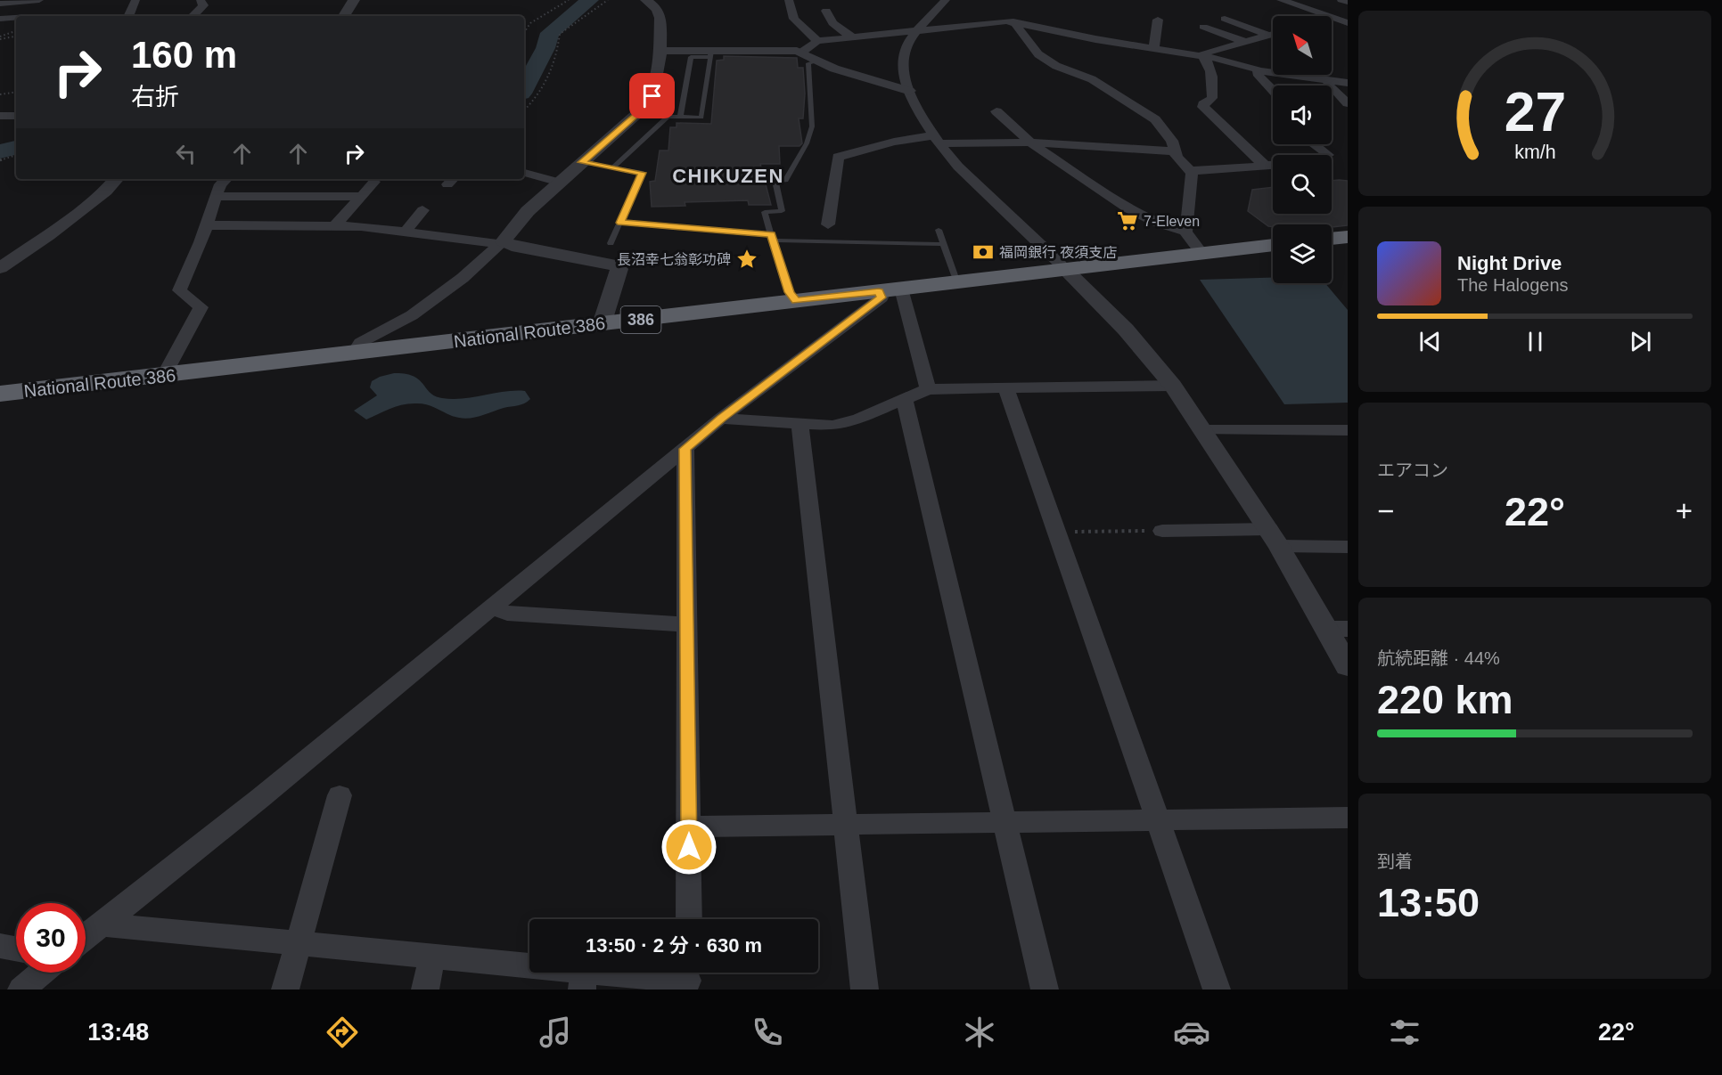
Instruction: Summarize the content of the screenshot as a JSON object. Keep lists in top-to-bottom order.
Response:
{
  "streets": {
    "highway": ["386", "National Route 386"]
  },
  "districts": ["CHIKUZEN"],
  "places": {
    "supermarket": ["7-Eleven"],
    "bank": ["福岡銀行 夜須支店"],
    "place": ["長沼幸七翁彰功碑"]
  },
  "north": "top left",
  "page": {
    "turn": ["160 m", "右折"],
    "song": ["Night Drive", "The Halogens"],
    "tile": [
      "エアコン",
      ["航続距離 · 44%", "220 km"],
      ["到着", "13:50"]
    ],
    "heat": ["−", "22°", "+"],
    "limit": "30",
    "trip": "13:50 · 2 分 · 630 m",
    "tabs": ["13:48", "22°"],
    "gauge": ["27", "km/h"]
  }
}
